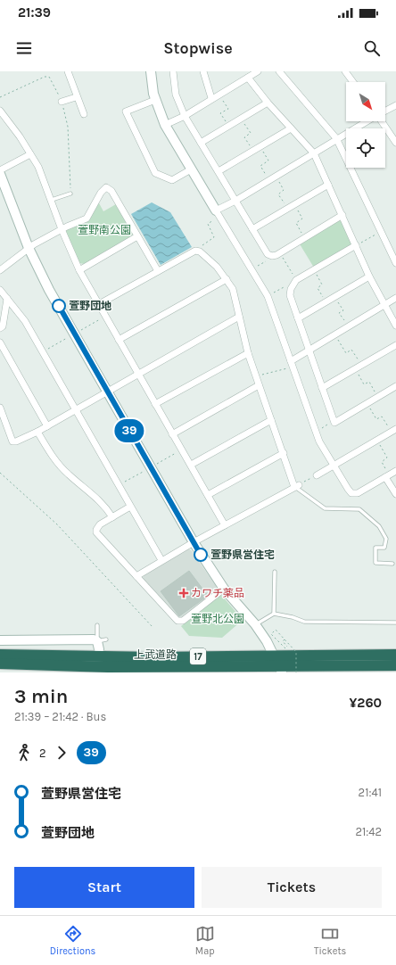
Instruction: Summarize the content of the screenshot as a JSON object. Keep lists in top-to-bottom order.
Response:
{
  "streets": {
    "highway": ["上武道路", "17"]
  },
  "parks": ["萱野南公園", "萱野北公園"],
  "places": {
    "other": ["萱野団地", "萱野県営住宅"],
    "health": ["カワチ薬品"]
  },
  "lines": ["bus line 39"],
  "north": "bottom right",
  "page": {
    "status": "21:39",
    "header": "Stopwise",
    "on_map": "39",
    "heading": ["3 min", "21:39 – 21:42 · Bus", "¥260"],
    "legs": ["2", "39"],
    "list": [
      {
        "name": "萱野県営住宅",
        "value": "21:41"
      },
      {
        "name": "萱野団地",
        "value": "21:42"
      }
    ],
    "buttons": ["Start", "Tickets"],
    "tabs": ["Directions", "Map", "Tickets"]
  }
}
